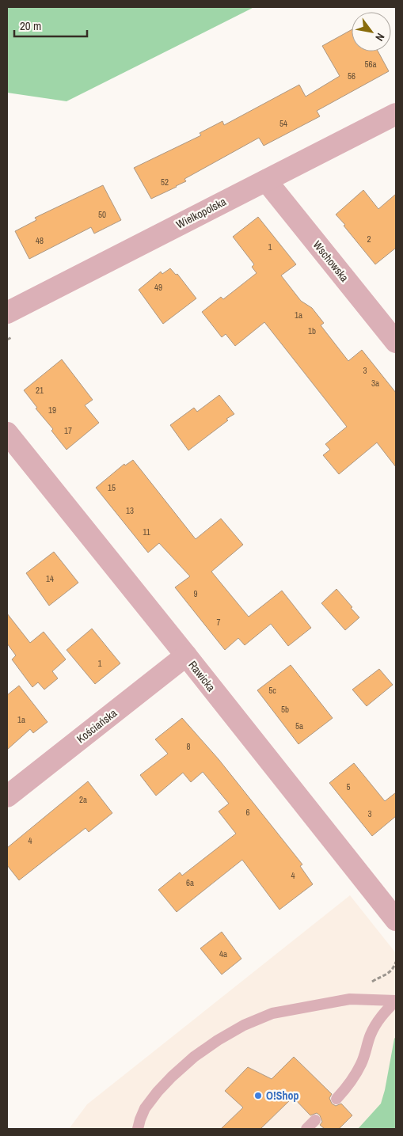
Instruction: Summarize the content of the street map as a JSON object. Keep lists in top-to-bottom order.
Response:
{
  "streets": {
    "street": [
      "Wielkopolska",
      "Wschowska",
      "Rawicka",
      "Kościańska"
    ]
  },
  "crossings": [
    ["Wielkopolska", "Wschowska"],
    ["Rawicka", "Kościańska"]
  ],
  "places": ["O!Shop"],
  "house_numbers": [
    "56a",
    "56",
    "54",
    "52",
    "50",
    "2",
    "48",
    "1",
    "49",
    "1a",
    "1b",
    "3",
    "3a",
    "21",
    "19",
    "17",
    "15",
    "13",
    "11",
    "14",
    "9",
    "7",
    "1",
    "5c",
    "5b",
    "1a",
    "5a",
    "8",
    "5",
    "2a",
    "6",
    "3",
    "4",
    "4",
    "6a",
    "4a"
  ],
  "scale_bar": "20 m",
  "north": "bottom right"
}
